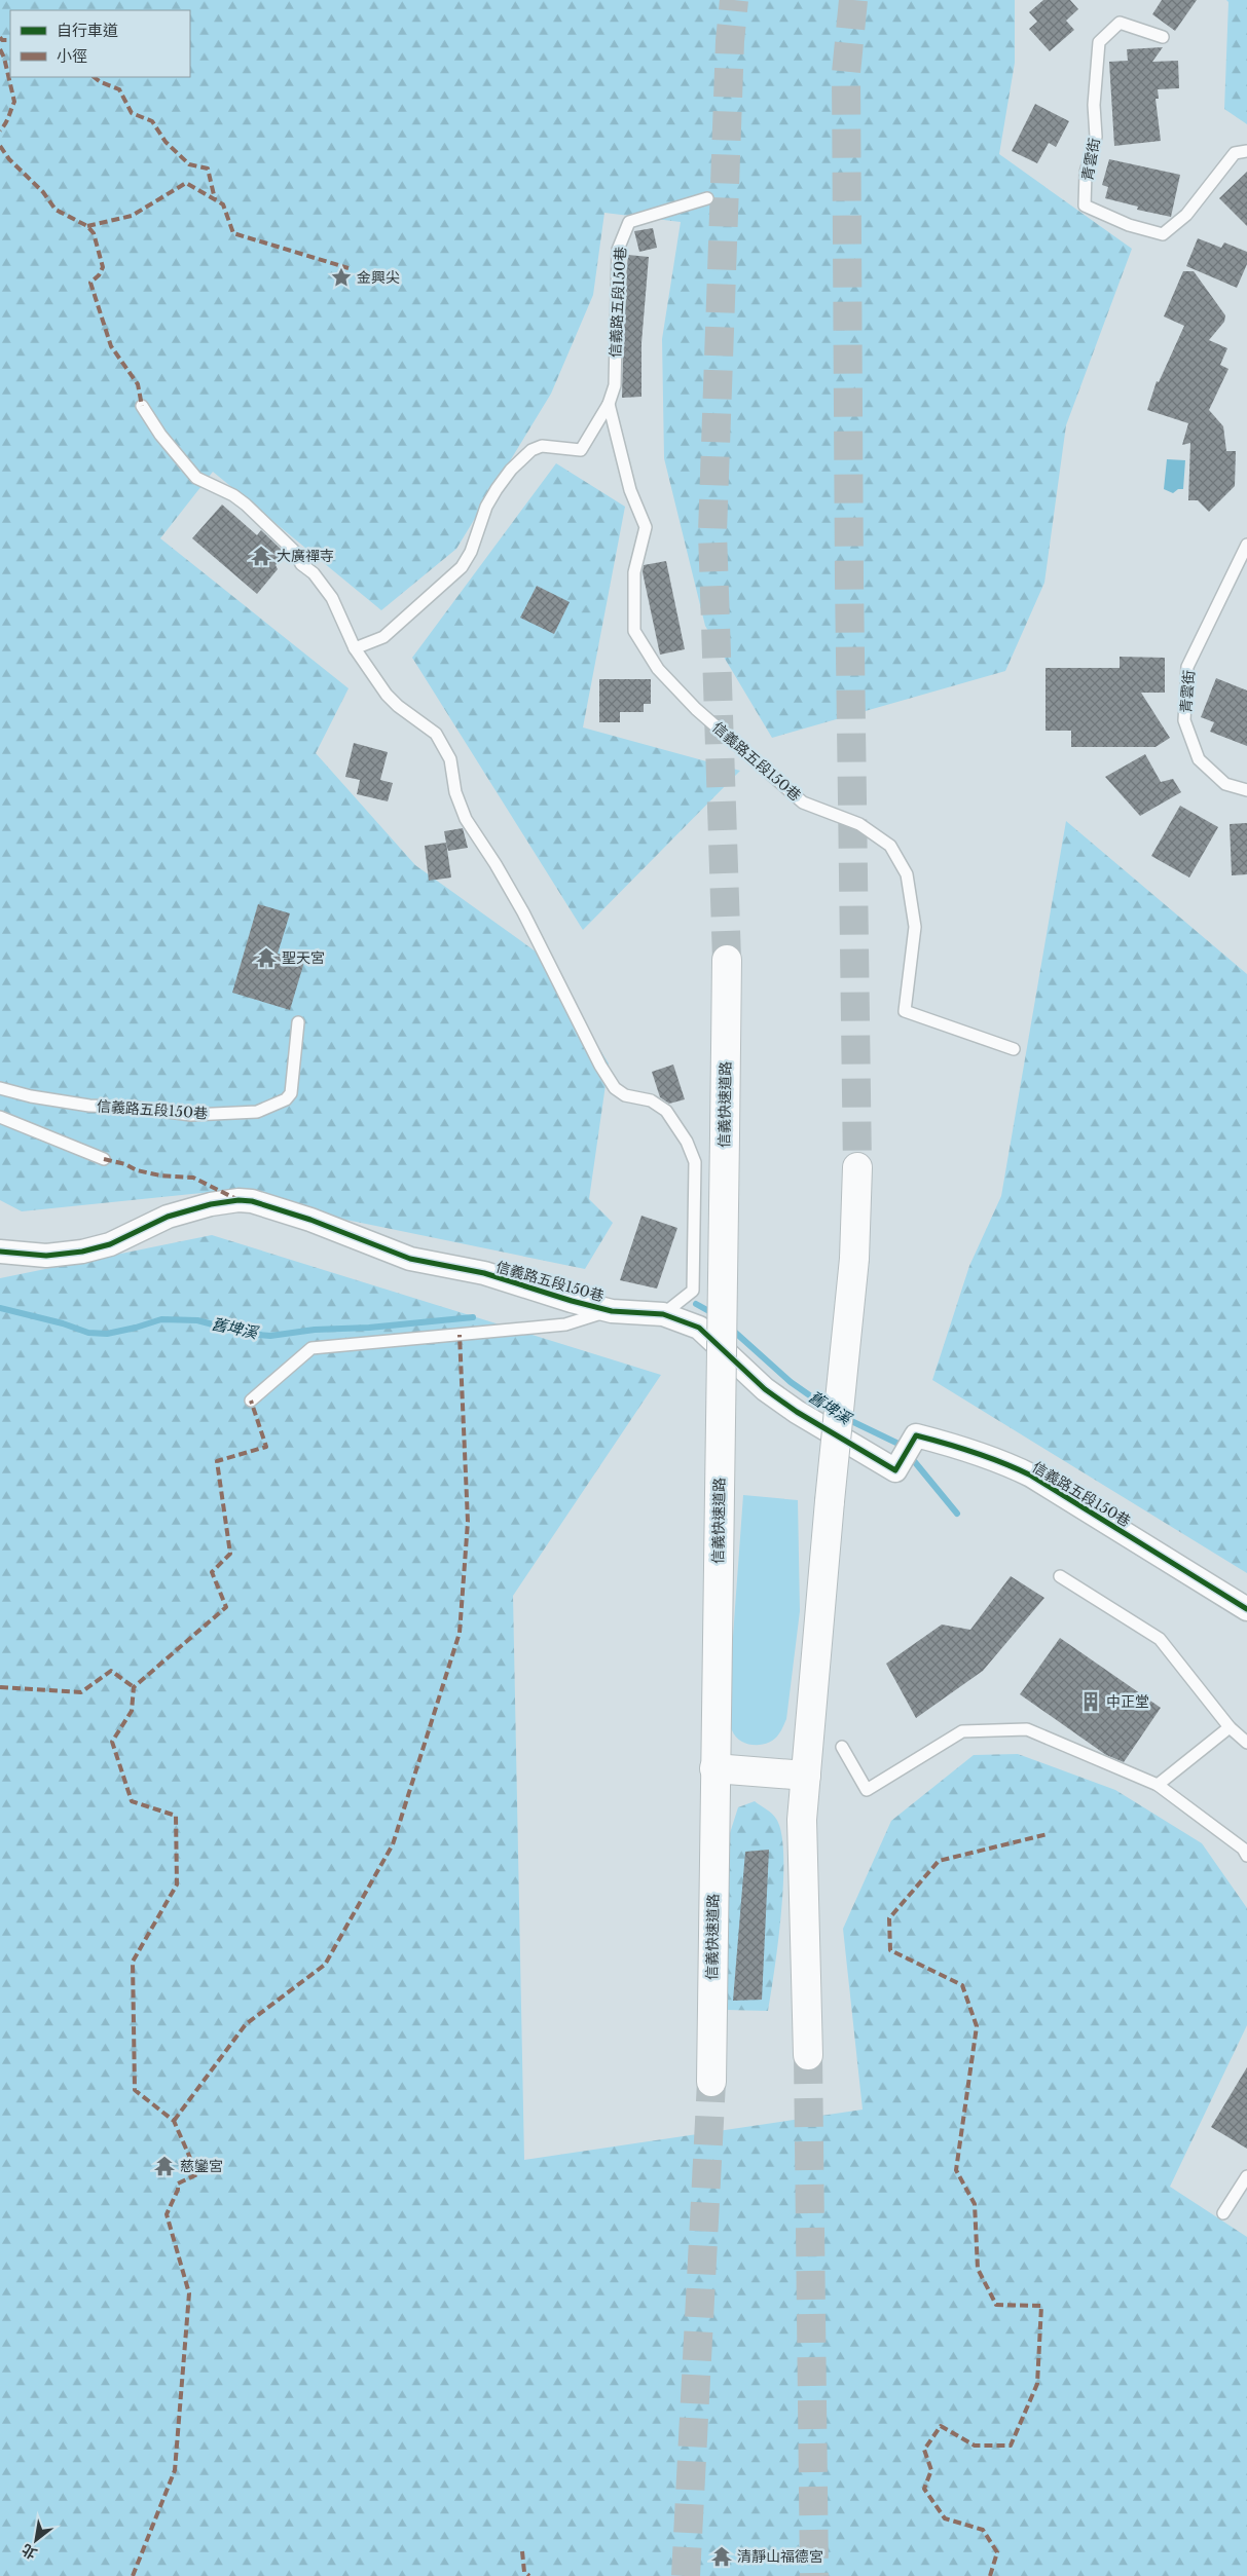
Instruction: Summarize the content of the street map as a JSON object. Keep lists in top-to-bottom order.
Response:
{
  "streets": {
    "highway": ["信義快速道路"],
    "street": ["信義路五段150巷"],
    "lane": ["青雲街"]
  },
  "water": ["舊埤溪"],
  "places": {
    "place": ["金興尖"],
    "temple": [
      "大廣禪寺",
      "聖天宮",
      "慈鑾宮",
      "清靜山福德宮"
    ],
    "building": ["中正堂"]
  },
  "legend": ["自行車道", "小徑"],
  "north": "bottom left"
}
